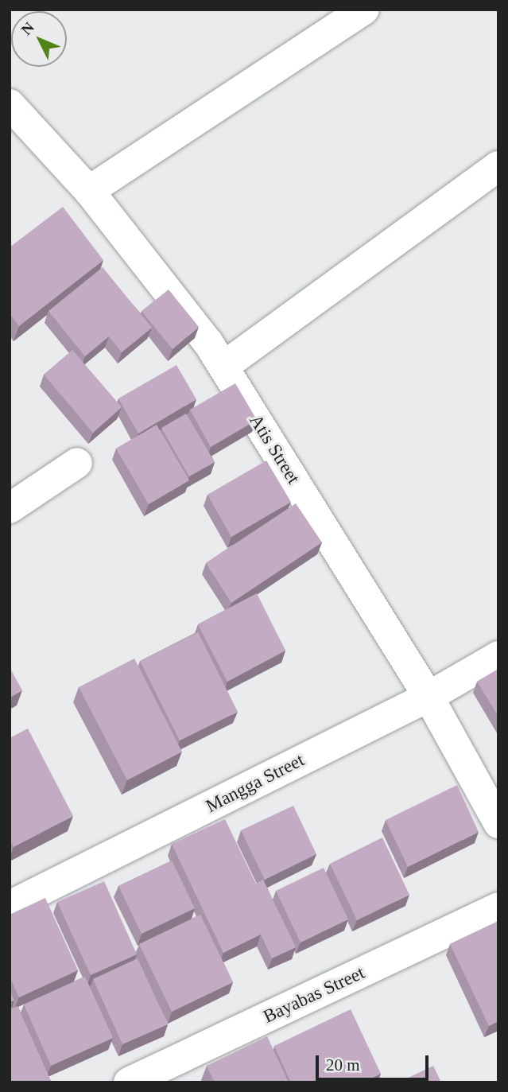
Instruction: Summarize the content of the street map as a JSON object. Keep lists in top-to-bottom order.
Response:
{
  "streets": {
    "street": ["Atis Street", "Mangga Street", "Bayabas Street"]
  },
  "crossings": [
    ["Atis Street", "Mangga Street"]
  ],
  "scale_bar": "20 m",
  "north": "top left"
}
